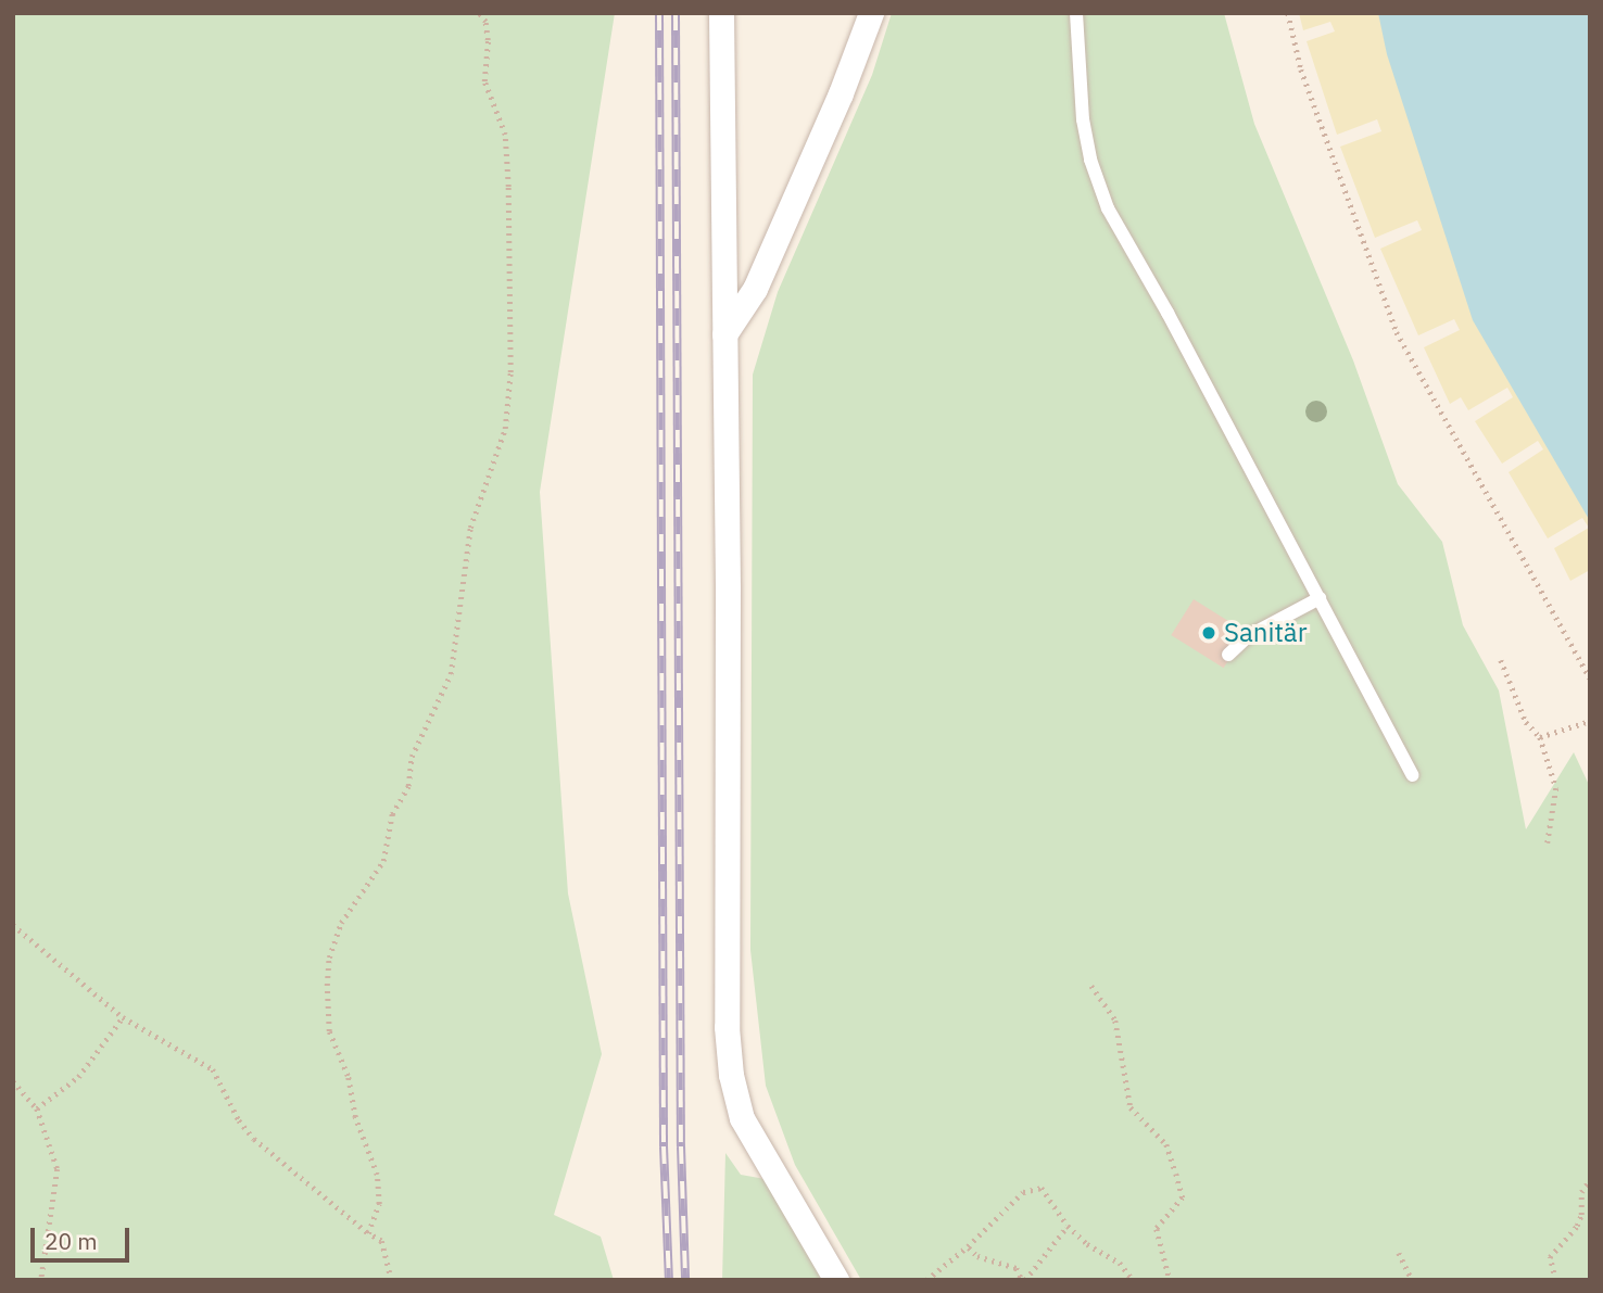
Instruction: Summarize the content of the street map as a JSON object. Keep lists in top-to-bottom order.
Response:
{
  "places": ["Sanitär"],
  "scale_bar": "20 m"
}
